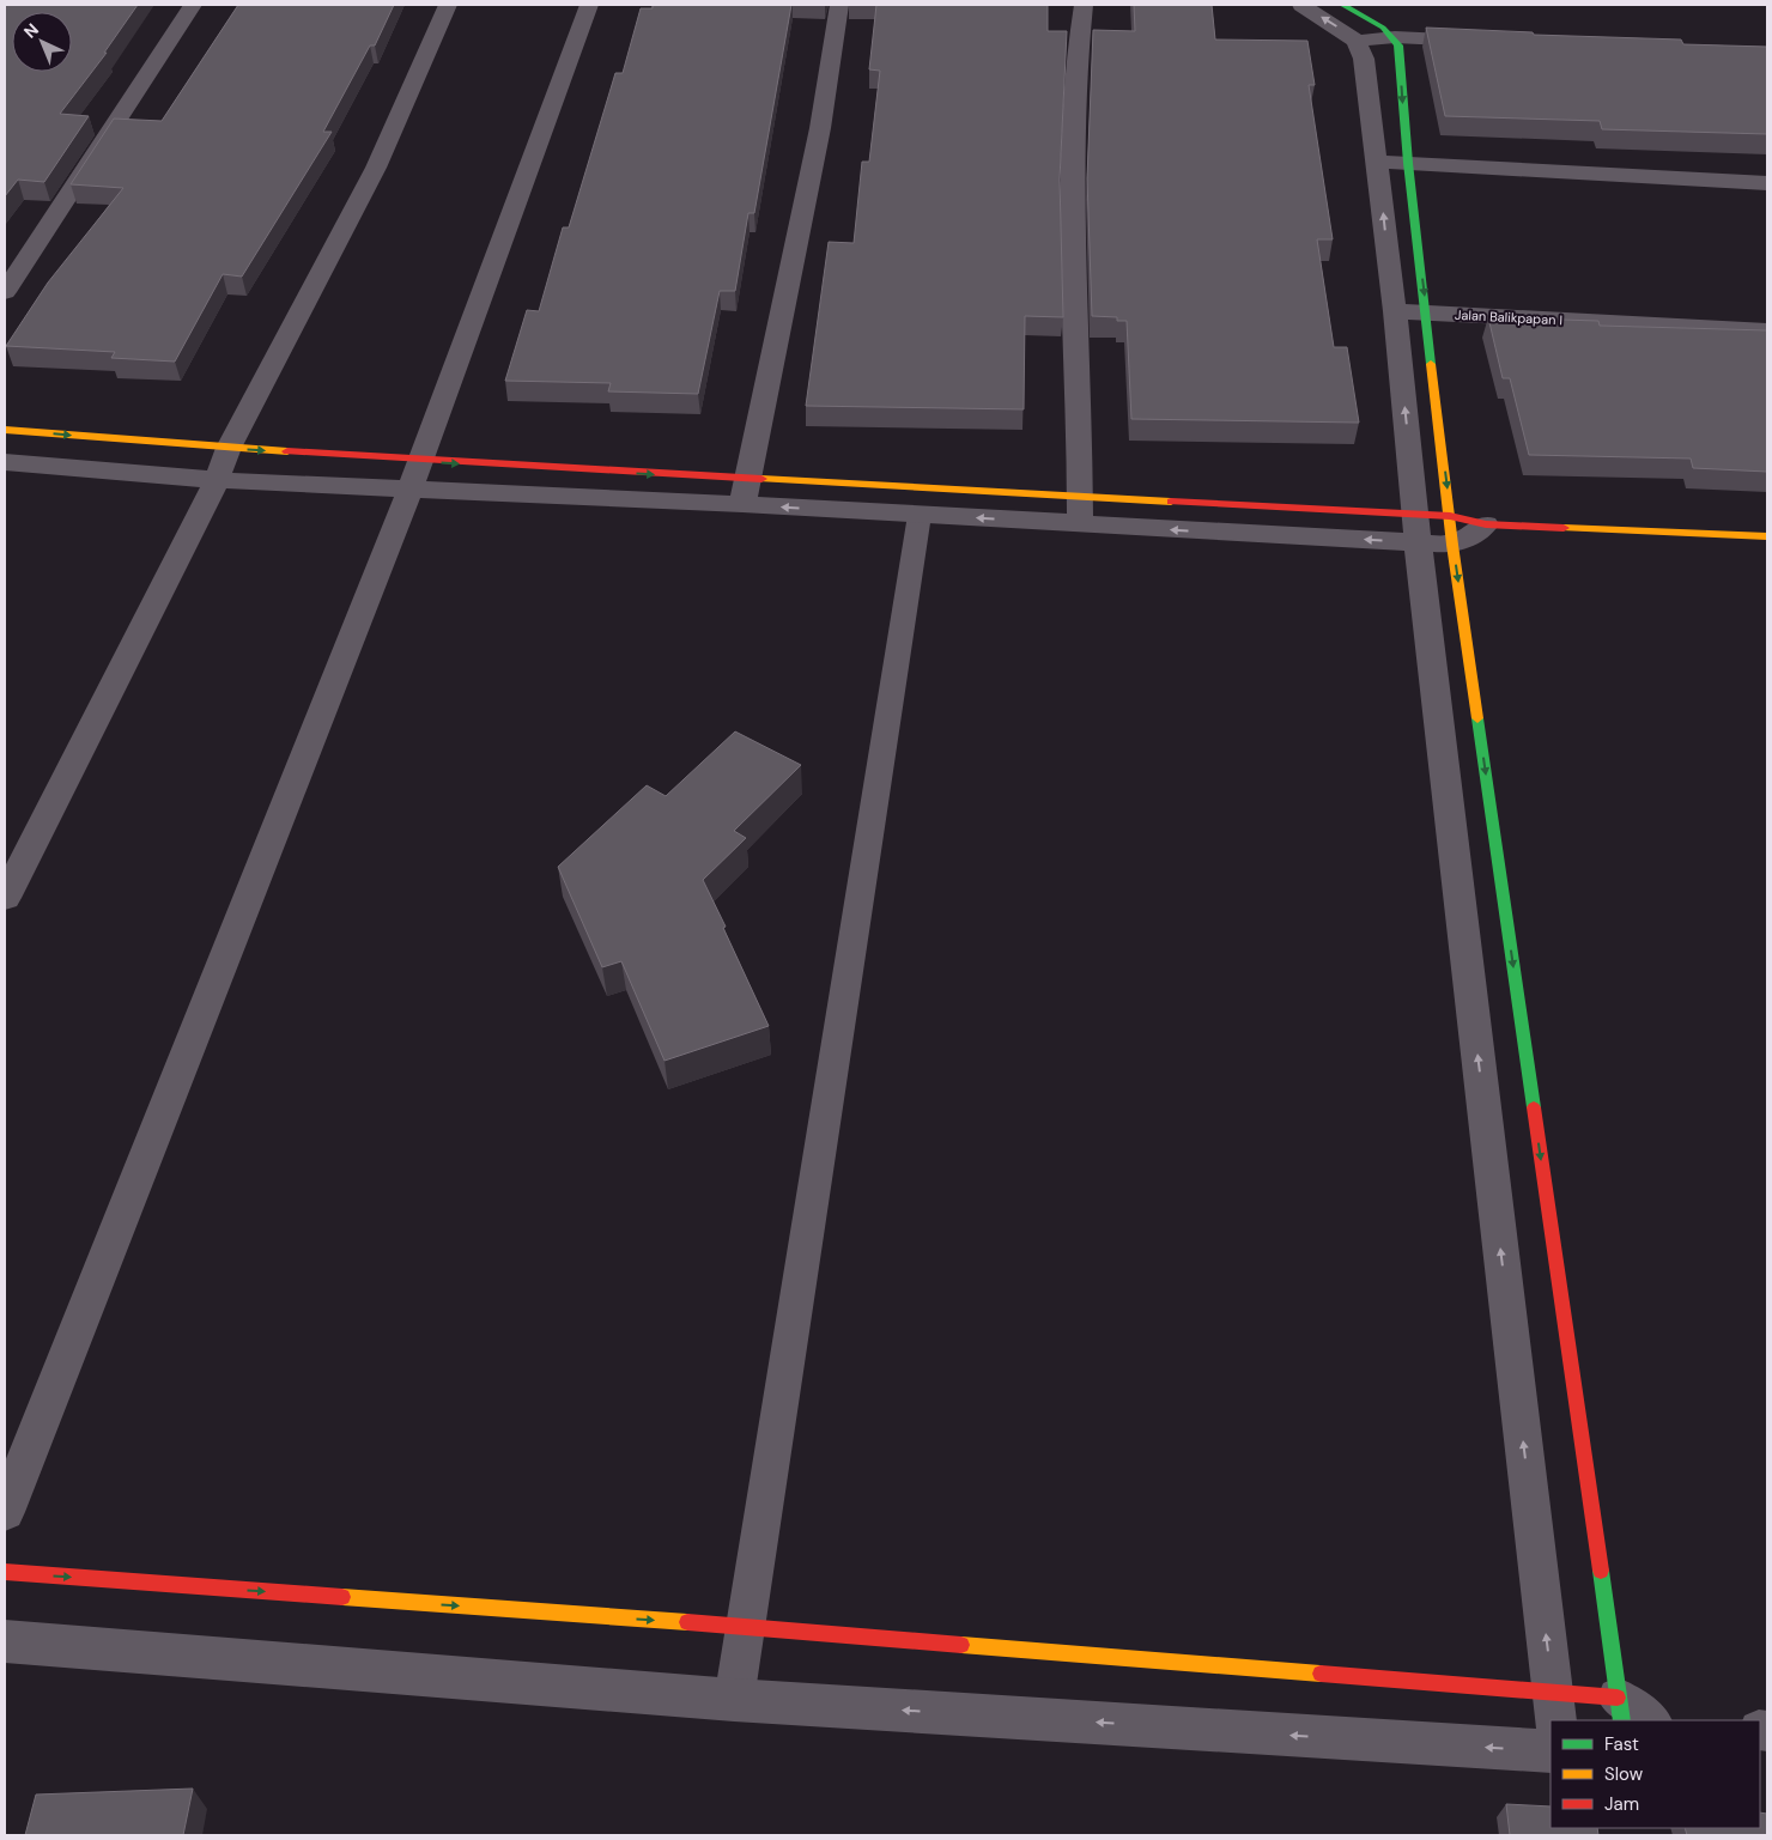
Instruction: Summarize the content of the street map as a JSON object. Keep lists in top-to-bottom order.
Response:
{
  "streets": {
    "street": ["Jalan Balikpapan I"]
  },
  "legend": ["Fast", "Slow", "Jam"],
  "north": "top left"
}
